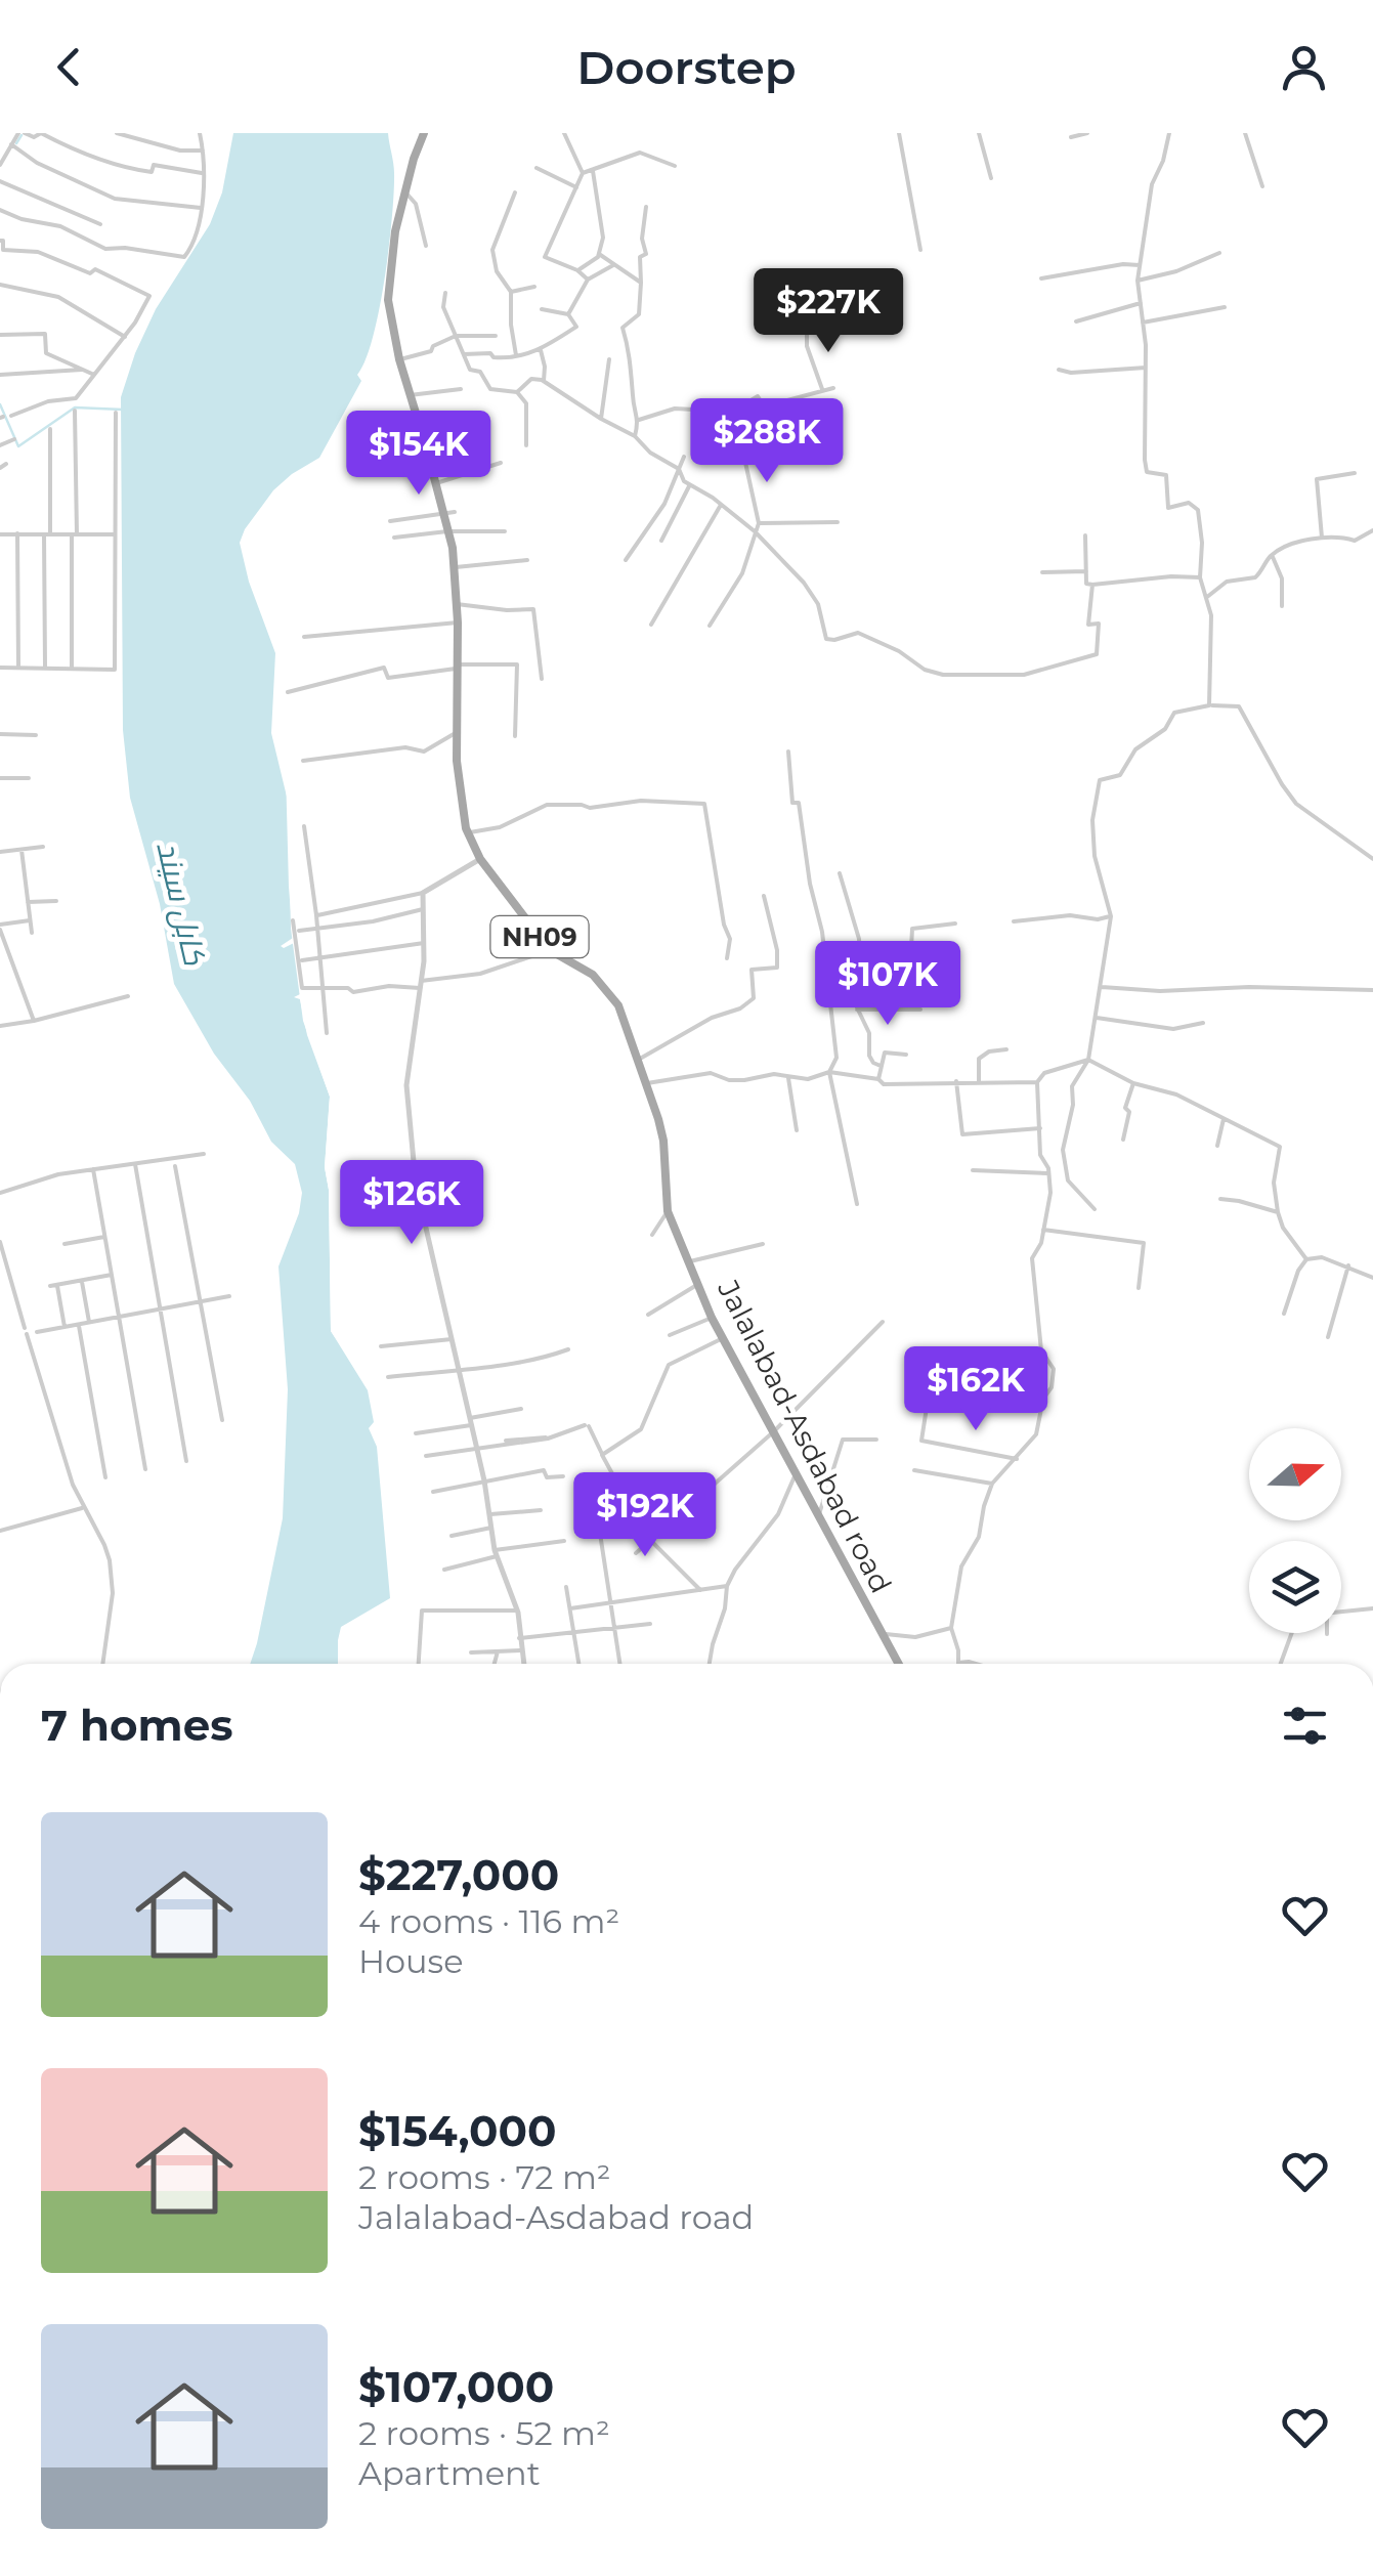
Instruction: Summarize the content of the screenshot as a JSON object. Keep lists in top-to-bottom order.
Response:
{
  "streets": {
    "main road": ["NH09", "Jalalabad-Asdabad road"]
  },
  "water": ["کابل سيند"],
  "north": "right",
  "page": {
    "header": "Doorstep",
    "price": [
      "$227K",
      "$288K",
      "$154K",
      "$107K",
      "$126K",
      "$162K",
      "$192K"
    ],
    "heading": "7 homes",
    "list": [
      {
        "name": "$227,000",
        "note": "4 rooms · 116 m² · House"
      },
      {
        "name": "$154,000",
        "note": "2 rooms · 72 m² · Jalalabad-Asdabad road"
      },
      {
        "name": "$107,000",
        "note": "2 rooms · 52 m² · Apartment"
      }
    ]
  }
}
